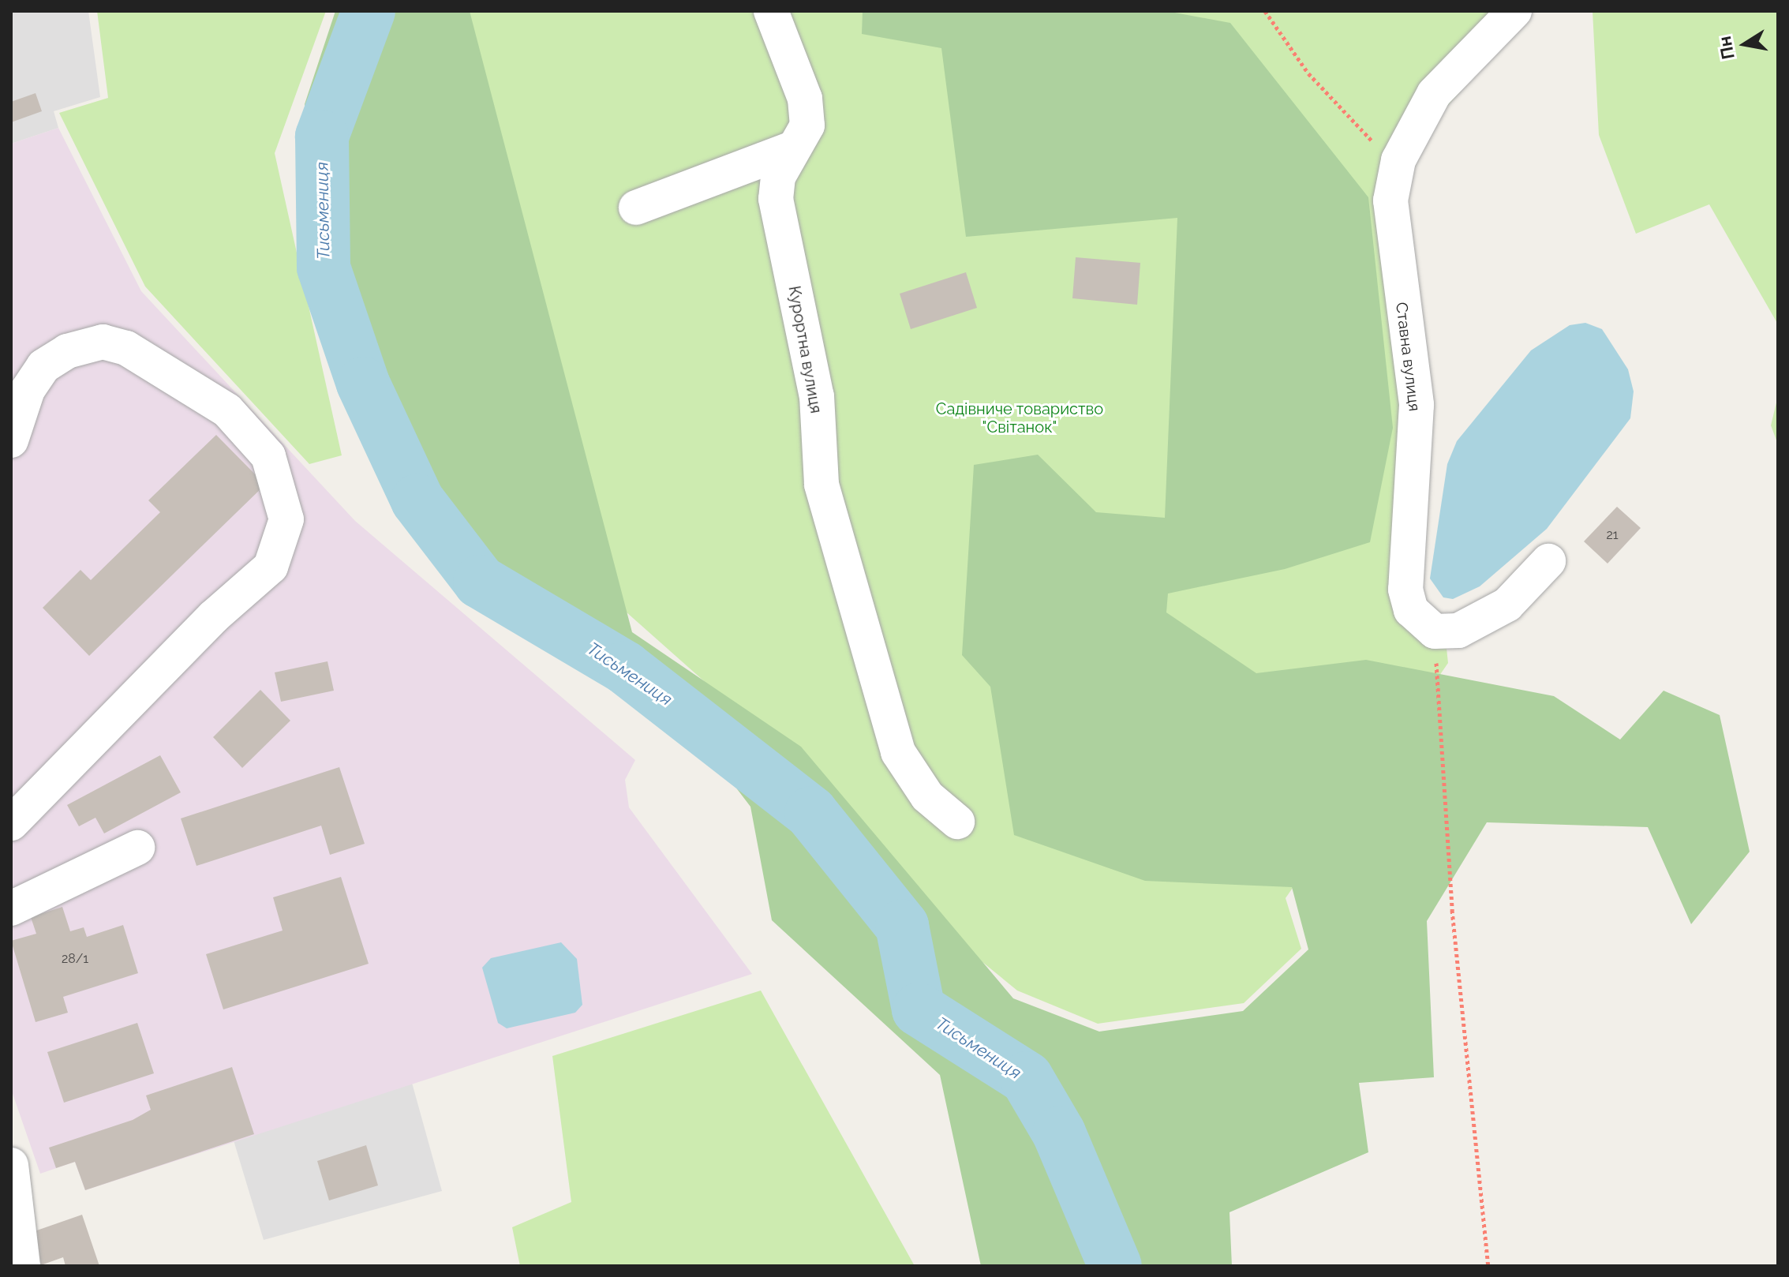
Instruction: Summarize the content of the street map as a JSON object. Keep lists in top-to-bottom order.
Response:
{
  "streets": {
    "lane": ["Курортна вулиця", "Ставна вулиця"]
  },
  "water": ["Тисьмениця"],
  "parks": ["Садівниче товариство \"Світанок\""],
  "house_numbers": ["21", "28/1"],
  "north": "left"
}
